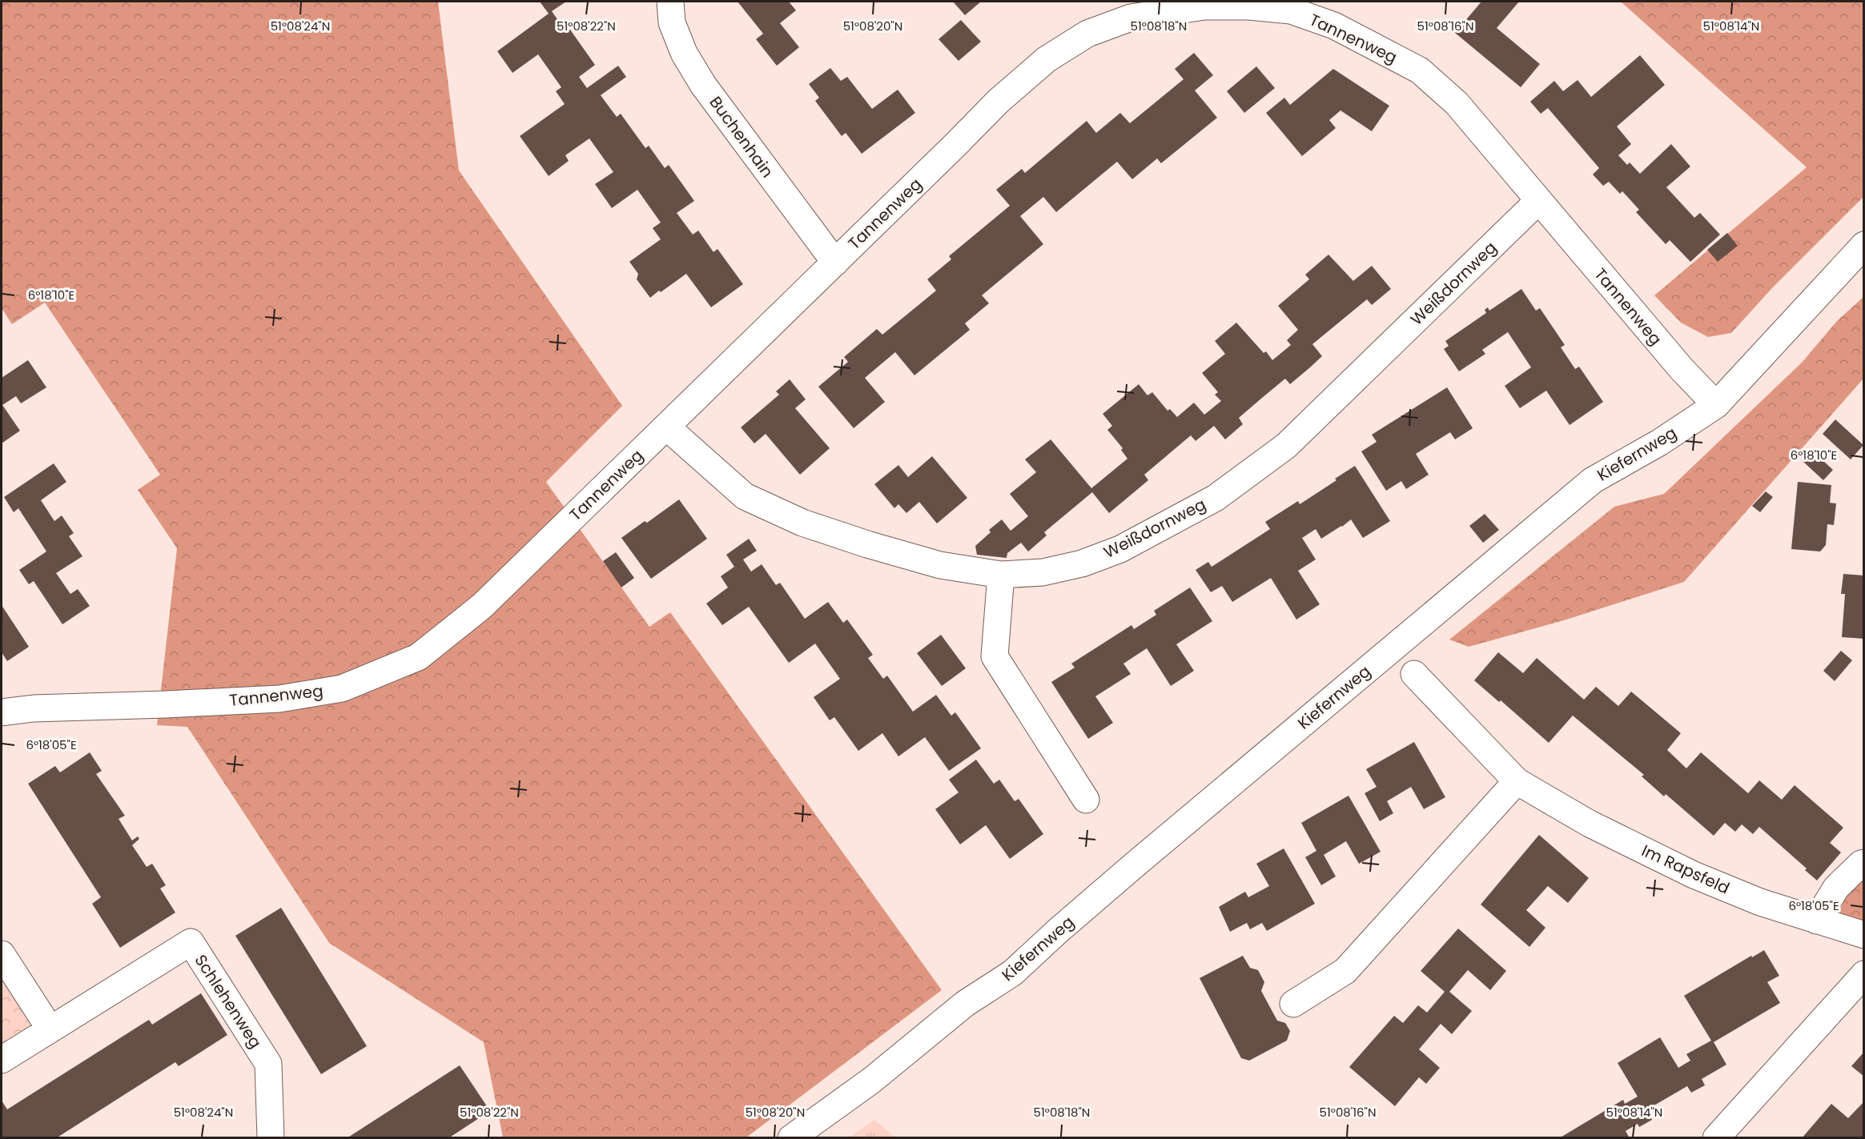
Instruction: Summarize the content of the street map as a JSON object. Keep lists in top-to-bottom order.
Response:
{
  "streets": {
    "street": [
      "Tannenweg",
      "Buchenhain",
      "Weißdornweg",
      "Kiefernweg",
      "Im Rapsfeld",
      "Schlehenweg"
    ]
  },
  "crossings": [
    ["Tannenweg", "Buchenhain"],
    ["Tannenweg", "Weißdornweg"],
    ["Tannenweg", "Kiefernweg"]
  ],
  "coordinates": [
    "51°08'24\"N",
    "51°08'22\"N",
    "51°08'20\"N",
    "51°08'18\"N",
    "51°08'16\"N",
    "51°08'14\"N",
    "6°18'10\"E",
    "6°18'05\"E"
  ]
}
